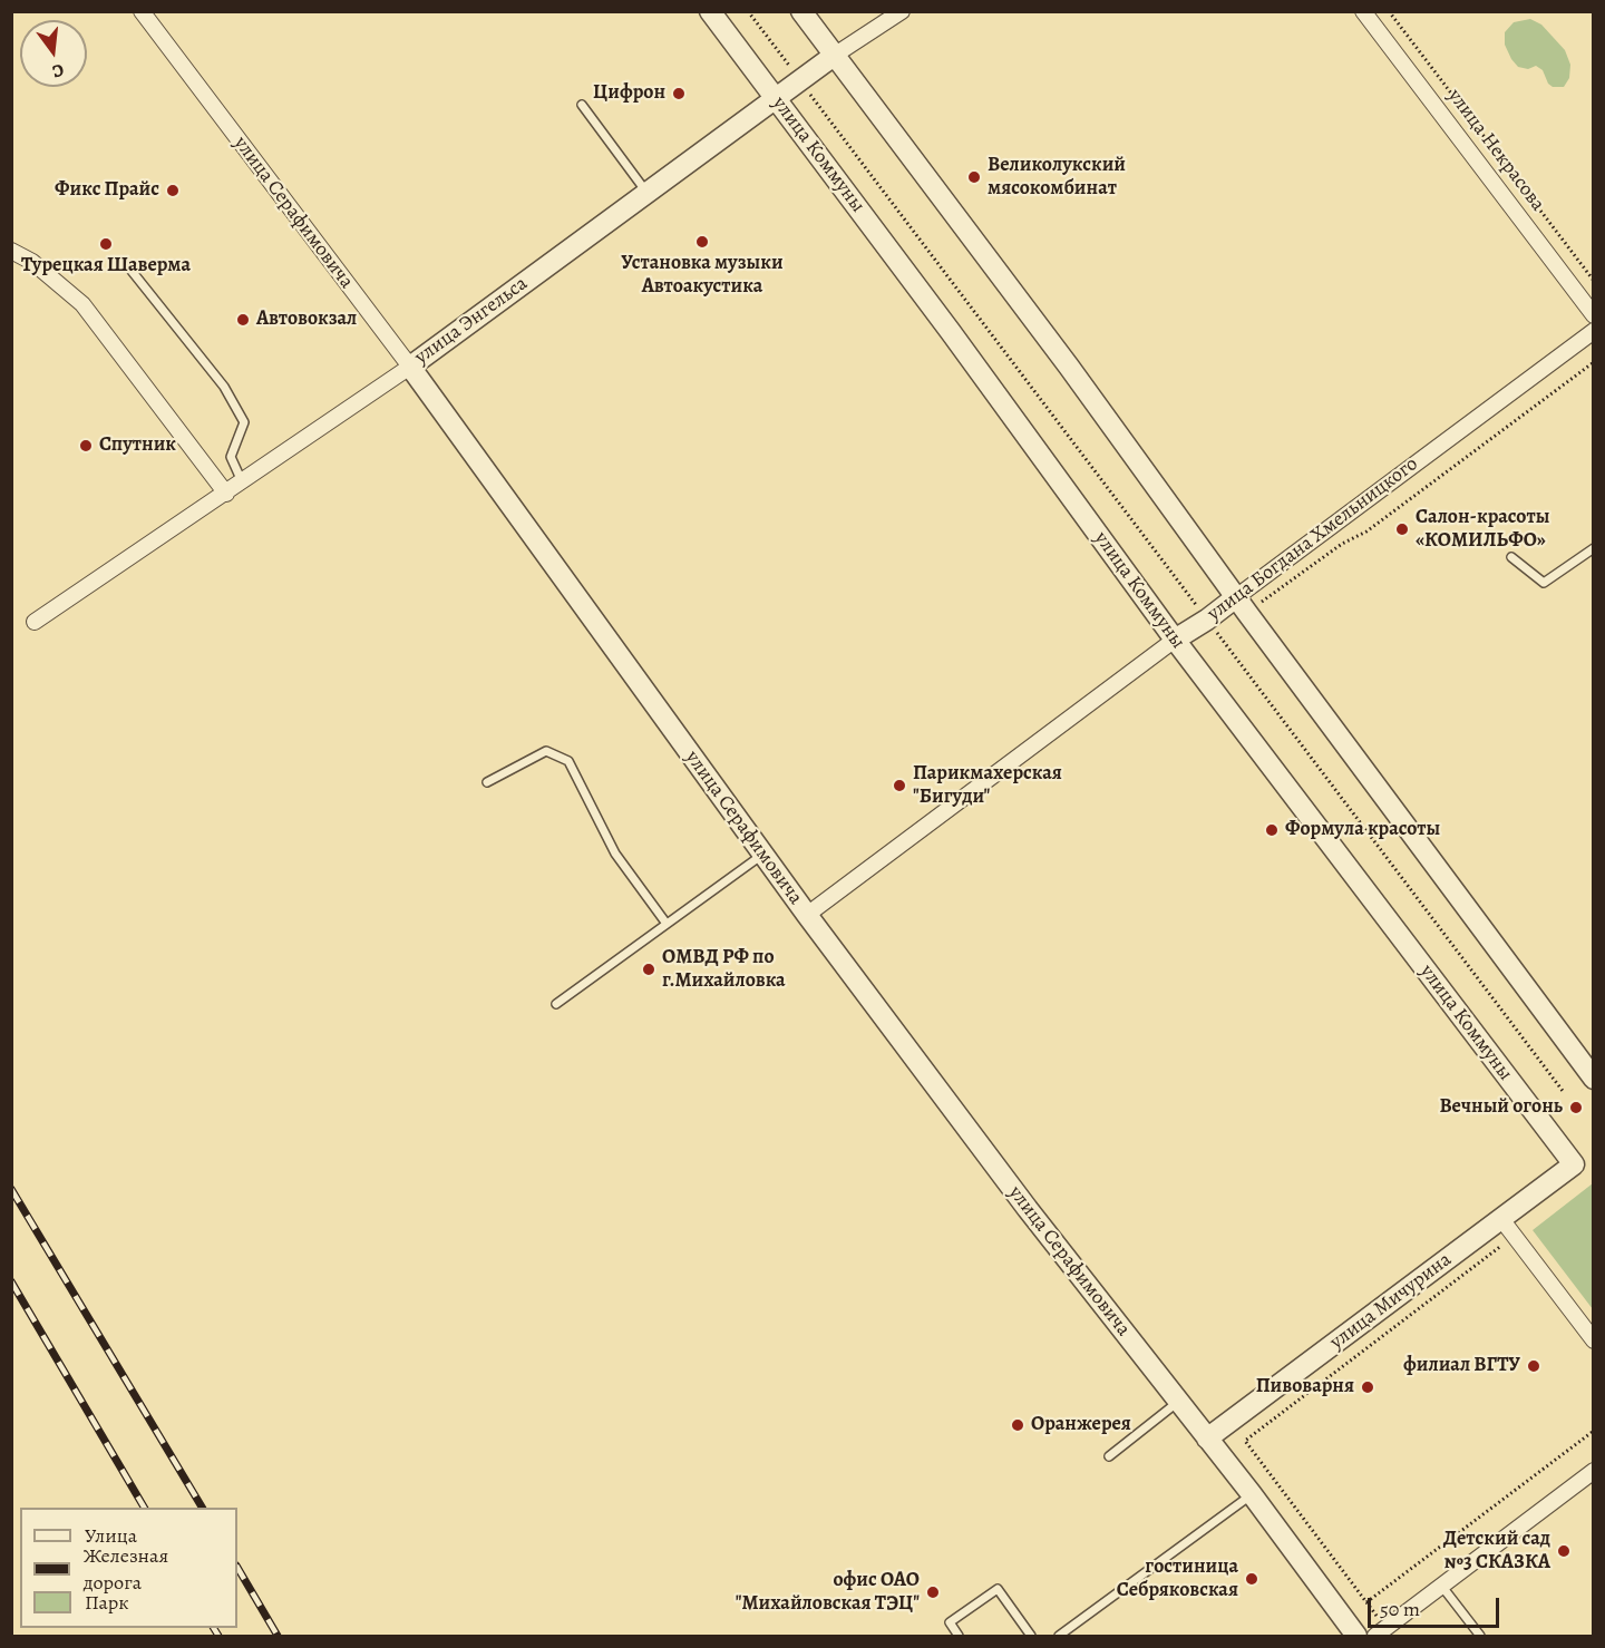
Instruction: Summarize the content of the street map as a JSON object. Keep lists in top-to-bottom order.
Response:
{
  "streets": {
    "street": [
      "улица Некрасова",
      "улица Коммуны",
      "улица Серафимовича",
      "улица Энгельса",
      "улица Богдана Хмельницкого",
      "улица Мичурина"
    ]
  },
  "crossings": [
    ["улица Коммуны", "улица Энгельса"],
    ["улица Коммуны", "улица Богдана Хмельницкого"],
    ["улица Коммуны", "улица Мичурина"],
    ["улица Серафимовича", "улица Энгельса"],
    ["улица Серафимовича", "улица Богдана Хмельницкого"],
    ["улица Серафимовича", "улица Мичурина"]
  ],
  "places": [
    "Цифрон",
    "Великолукский мясокомбинат",
    "Фикс Прайс",
    "Установка музыки Автоакустика",
    "Турецкая Шаверма",
    "Автовокзал",
    "Спутник",
    "Салон-красоты «КОМИЛЬФО»",
    "Парикмахерская \"Бигуди\"",
    "Формула красоты",
    "ОМВД РФ по г.Михайловка",
    "Вечный огонь",
    "филиал ВГТУ",
    "Пивоварня",
    "Оранжерея",
    "Детский сад №3 СКАЗКА",
    "гостиница Себряковская",
    "офис ОАО \"Михайловская ТЭЦ\""
  ],
  "legend": ["Улица", "Железная дорога", "Парк"],
  "scale_bar": "50 m",
  "north": "bottom"
}
